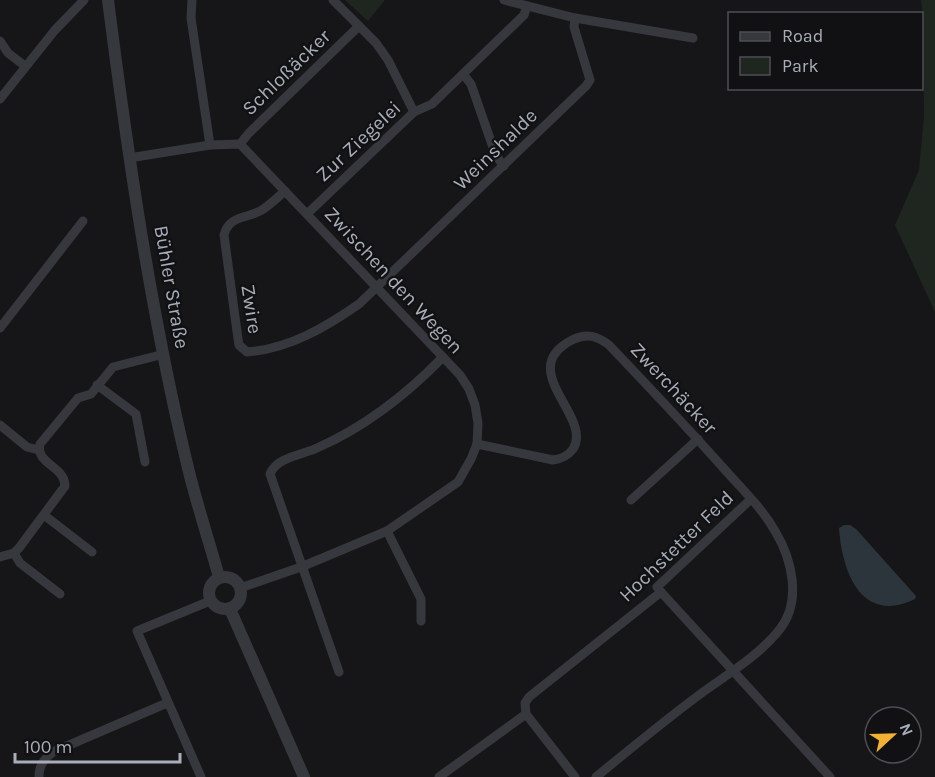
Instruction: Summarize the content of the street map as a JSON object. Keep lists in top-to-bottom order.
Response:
{
  "streets": {
    "street": [
      "Schloßäcker",
      "Zur Ziegelei",
      "Weinshalde",
      "Zwischen den Wegen",
      "Bühler Straße",
      "Zwire",
      "Zwerchäcker",
      "Hochstetter Feld"
    ]
  },
  "crossings": [
    ["Schloßäcker", "Zur Ziegelei"],
    ["Schloßäcker", "Zwischen den Wegen"],
    ["Zur Ziegelei", "Zwischen den Wegen"],
    ["Weinshalde", "Zwischen den Wegen"],
    ["Weinshalde", "Zwire"],
    ["Zwischen den Wegen", "Bühler Straße"],
    ["Zwischen den Wegen", "Zwire"],
    ["Zwischen den Wegen", "Zwerchäcker"],
    ["Zwerchäcker", "Hochstetter Feld"]
  ],
  "legend": ["Road", "Park"],
  "scale_bar": "100 m",
  "north": "right"
}
